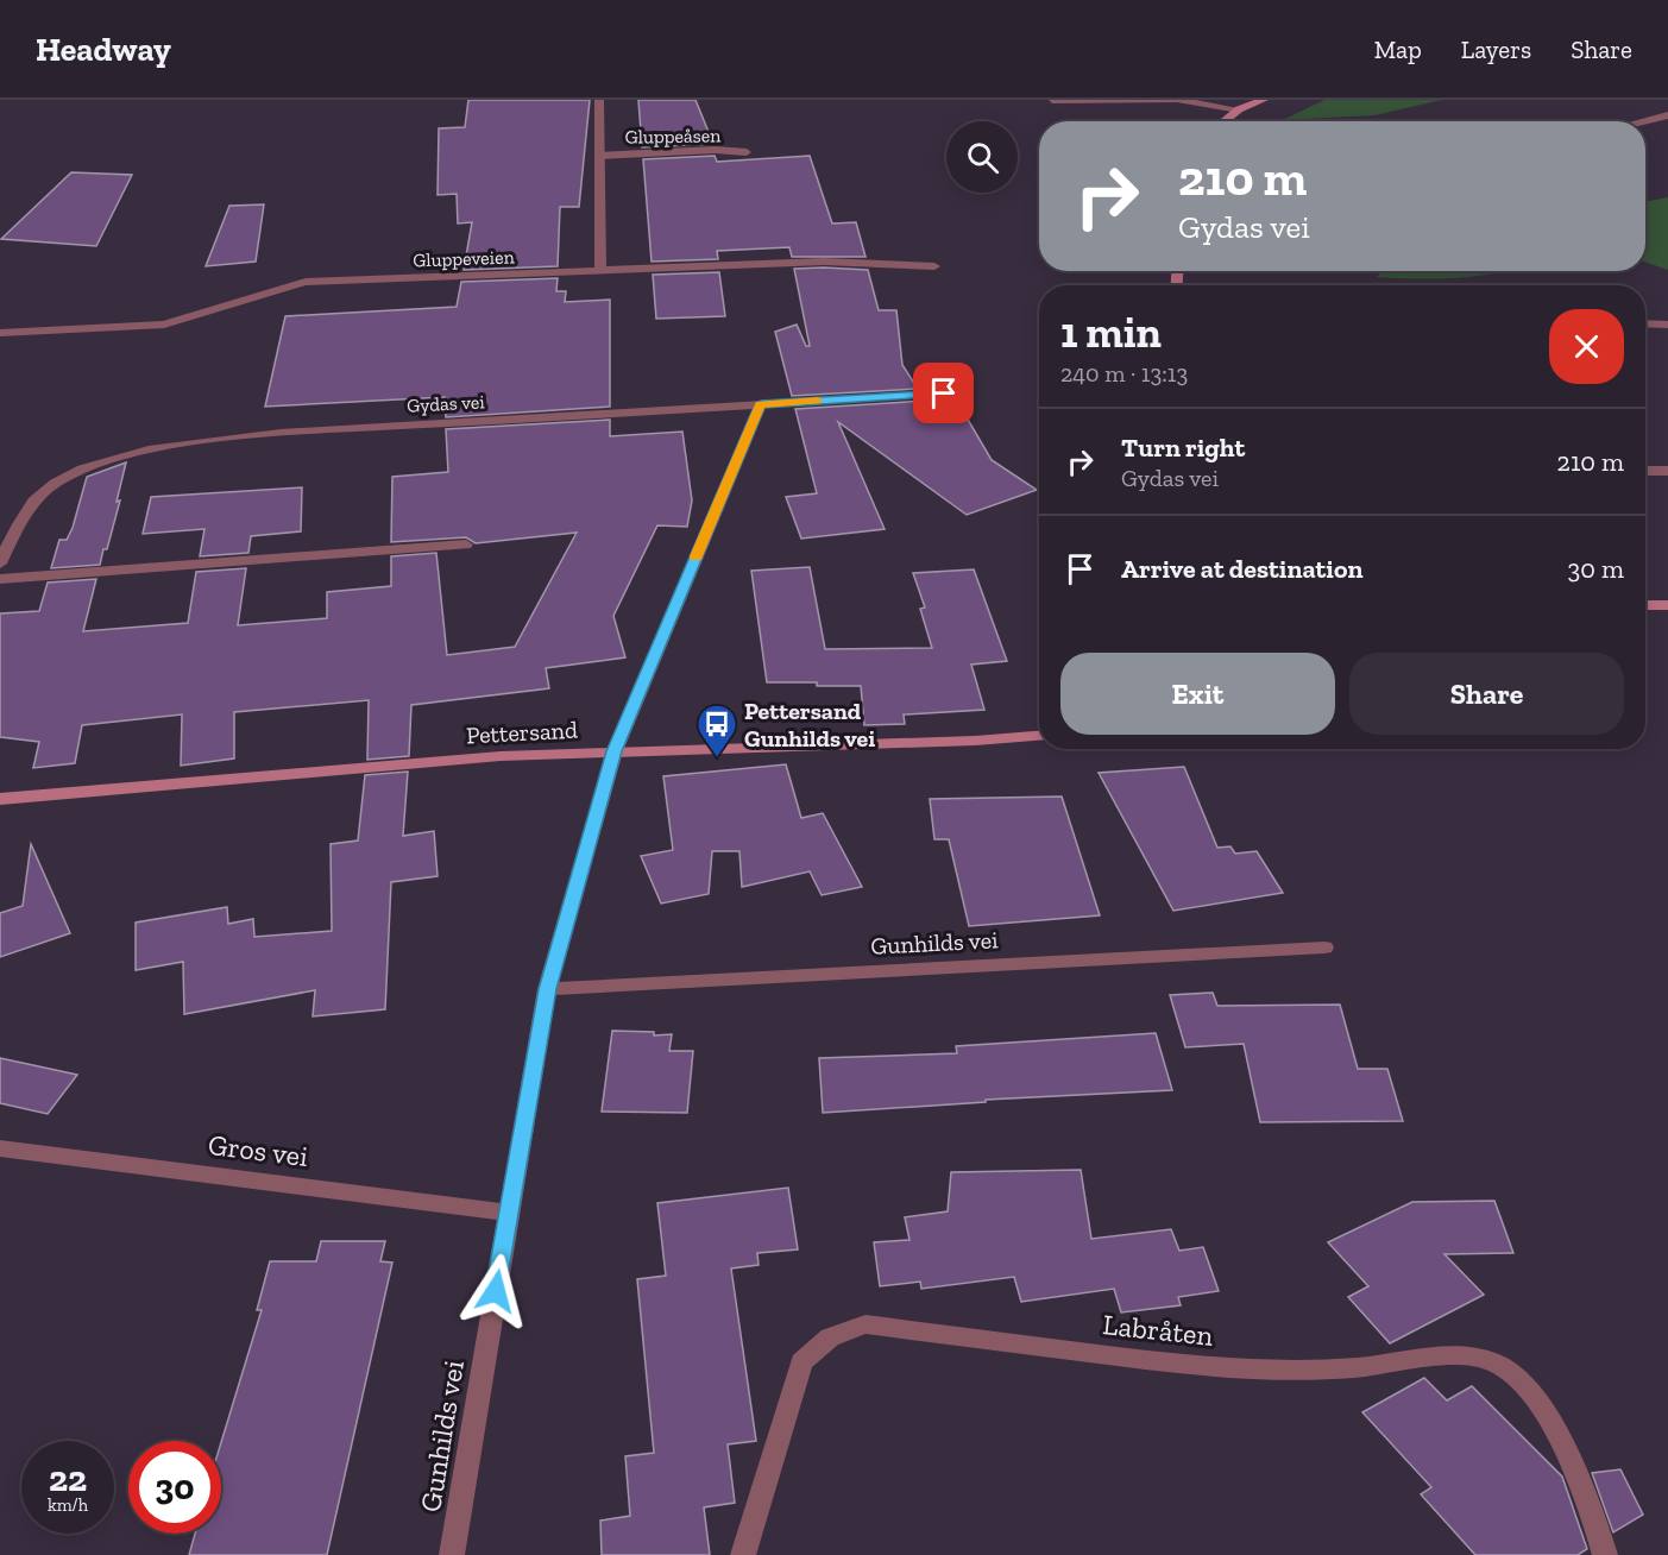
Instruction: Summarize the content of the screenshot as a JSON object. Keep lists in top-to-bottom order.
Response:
{
  "streets": {
    "street": [
      "Gluppeåsen",
      "Gluppeveien",
      "Gydas vei",
      "Pettersand",
      "Gunhilds vei",
      "Gros vei",
      "Labråten"
    ]
  },
  "crossings": [
    ["Gluppeåsen", "Gluppeveien"],
    ["Gydas vei", "Gunhilds vei"],
    ["Pettersand", "Gunhilds vei"],
    ["Gunhilds vei", "Gros vei"]
  ],
  "places": {
    "bus stop": ["Pettersand Gunhilds vei"]
  },
  "page": {
    "header": "Headway",
    "nav": ["Map", "Layers", "Share"],
    "turn": ["210 m", "Gydas vei"],
    "heading": ["1 min", "240 m · 13:13"],
    "list": [
      {
        "name": "Turn right",
        "note": "Gydas vei",
        "value": "210 m"
      },
      {
        "name": "Arrive at destination",
        "value": "30 m"
      }
    ],
    "buttons": ["Exit", "Share"],
    "speed": "22 km/h",
    "limit": "30"
  }
}
